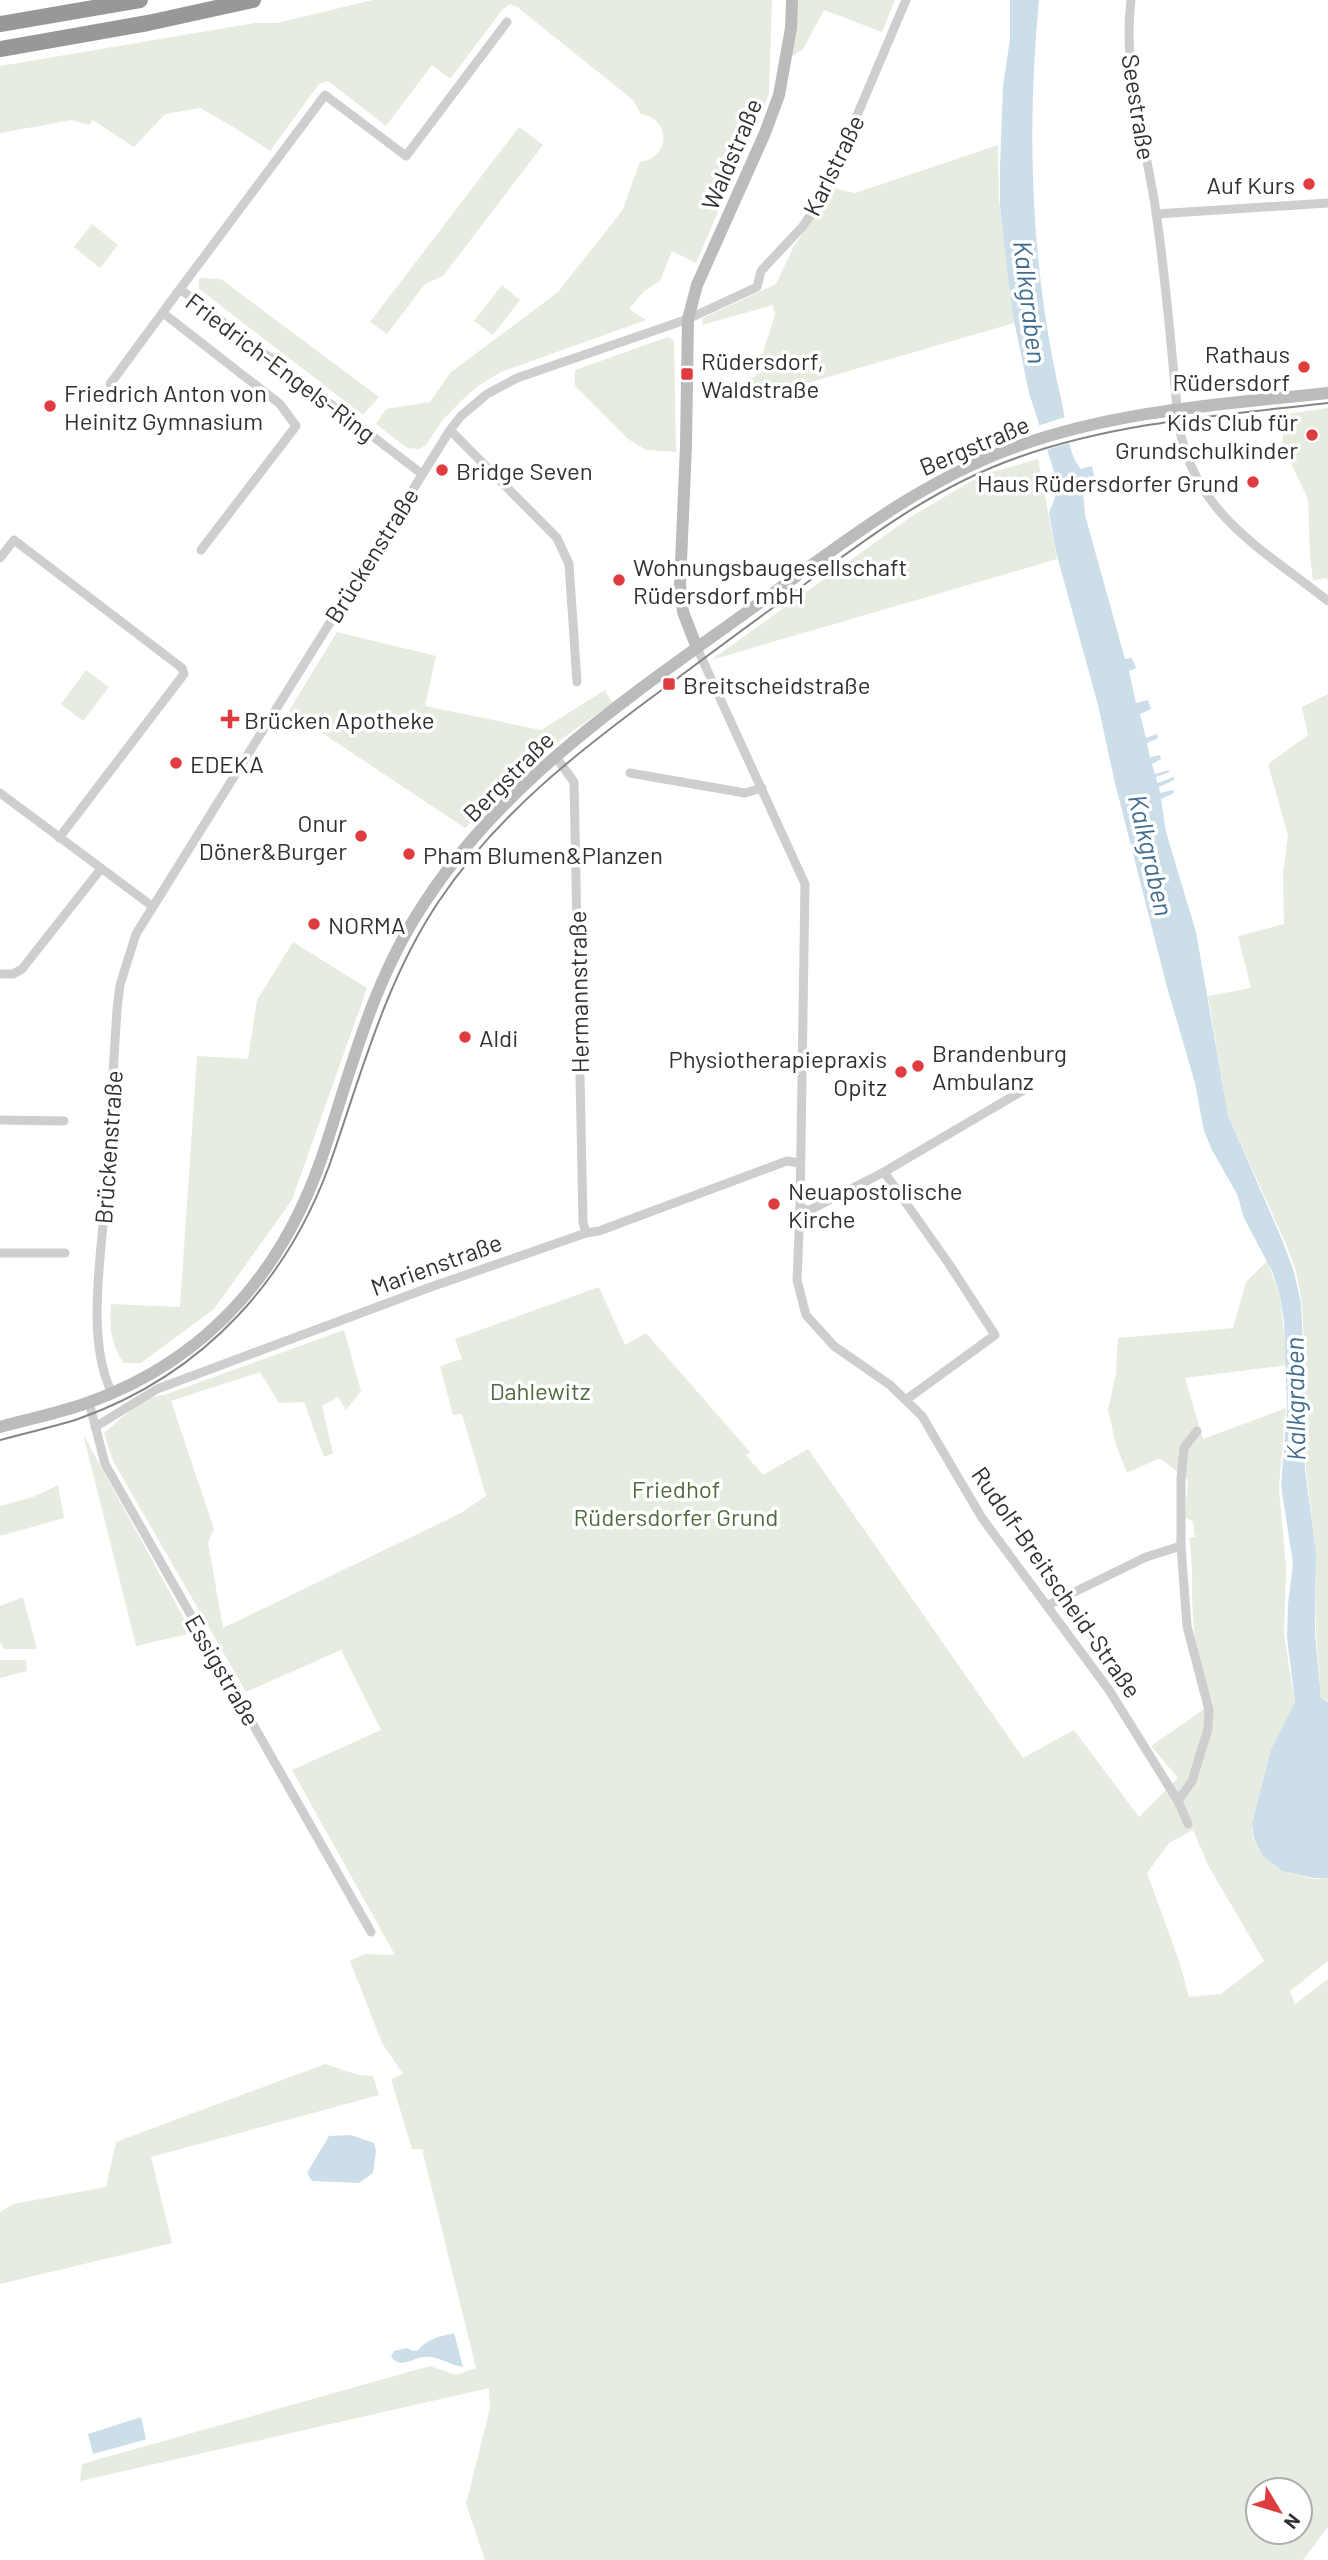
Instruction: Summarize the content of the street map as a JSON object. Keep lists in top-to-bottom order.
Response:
{
  "streets": {
    "street": [
      "Seestraße",
      "Waldstraße",
      "Karlstraße",
      "Friedrich-Engels-Ring",
      "Bergstraße",
      "Brückenstraße",
      "Hermannstraße",
      "Marienstraße",
      "Rudolf-Breitscheid-Straße",
      "Essigstraße"
    ]
  },
  "crossings": [
    ["Seestraße", "Bergstraße"],
    ["Waldstraße", "Karlstraße"],
    ["Waldstraße", "Brückenstraße"],
    ["Waldstraße", "Rudolf-Breitscheid-Straße"],
    ["Karlstraße", "Brückenstraße"],
    ["Karlstraße", "Rudolf-Breitscheid-Straße"],
    ["Friedrich-Engels-Ring", "Brückenstraße"],
    ["Bergstraße", "Brückenstraße"],
    ["Bergstraße", "Hermannstraße"],
    ["Bergstraße", "Rudolf-Breitscheid-Straße"],
    ["Brückenstraße", "Rudolf-Breitscheid-Straße"],
    ["Hermannstraße", "Marienstraße"],
    ["Marienstraße", "Rudolf-Breitscheid-Straße"],
    ["Marienstraße", "Essigstraße"]
  ],
  "water": ["Kalkgraben"],
  "parks": ["Dahlewitz", "Friedhof Rüdersdorfer Grund"],
  "places": {
    "other": [
      "Auf Kurs",
      "Rathaus Rüdersdorf",
      "Friedrich Anton von Heinitz Gymnasium",
      "Kids Club für Grundschulkinder",
      "Bridge Seven",
      "Haus Rüdersdorfer Grund",
      "Wohnungsbaugesellschaft Rüdersdorf mbH",
      "EDEKA",
      "Onur Döner&Burger",
      "Pham Blumen&Planzen",
      "NORMA",
      "Aldi",
      "Brandenburg Ambulanz",
      "Physiotherapiepraxis Opitz",
      "Neuapostolische Kirche"
    ],
    "transit": ["Rüdersdorf, Waldstraße", "Breitscheidstraße"],
    "health": ["Brücken Apotheke"]
  },
  "north": "bottom right"
}
